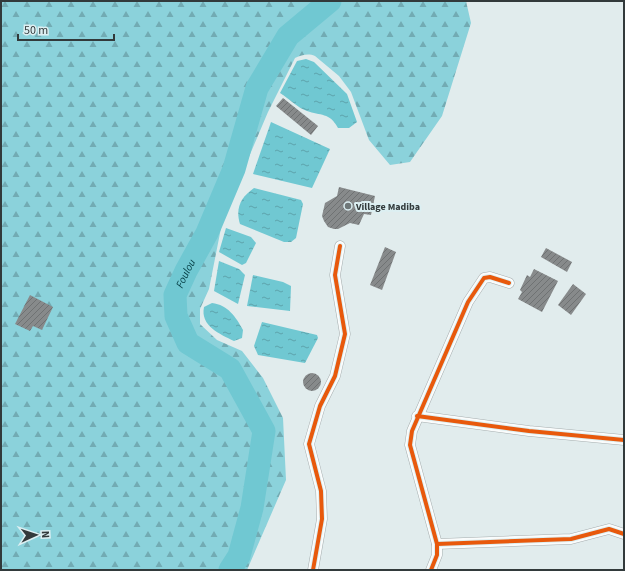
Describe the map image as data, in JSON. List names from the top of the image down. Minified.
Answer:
{"water":["Foulou"],"places":["Village Madiba"],"scale_bar":"50 m","north":"right"}
